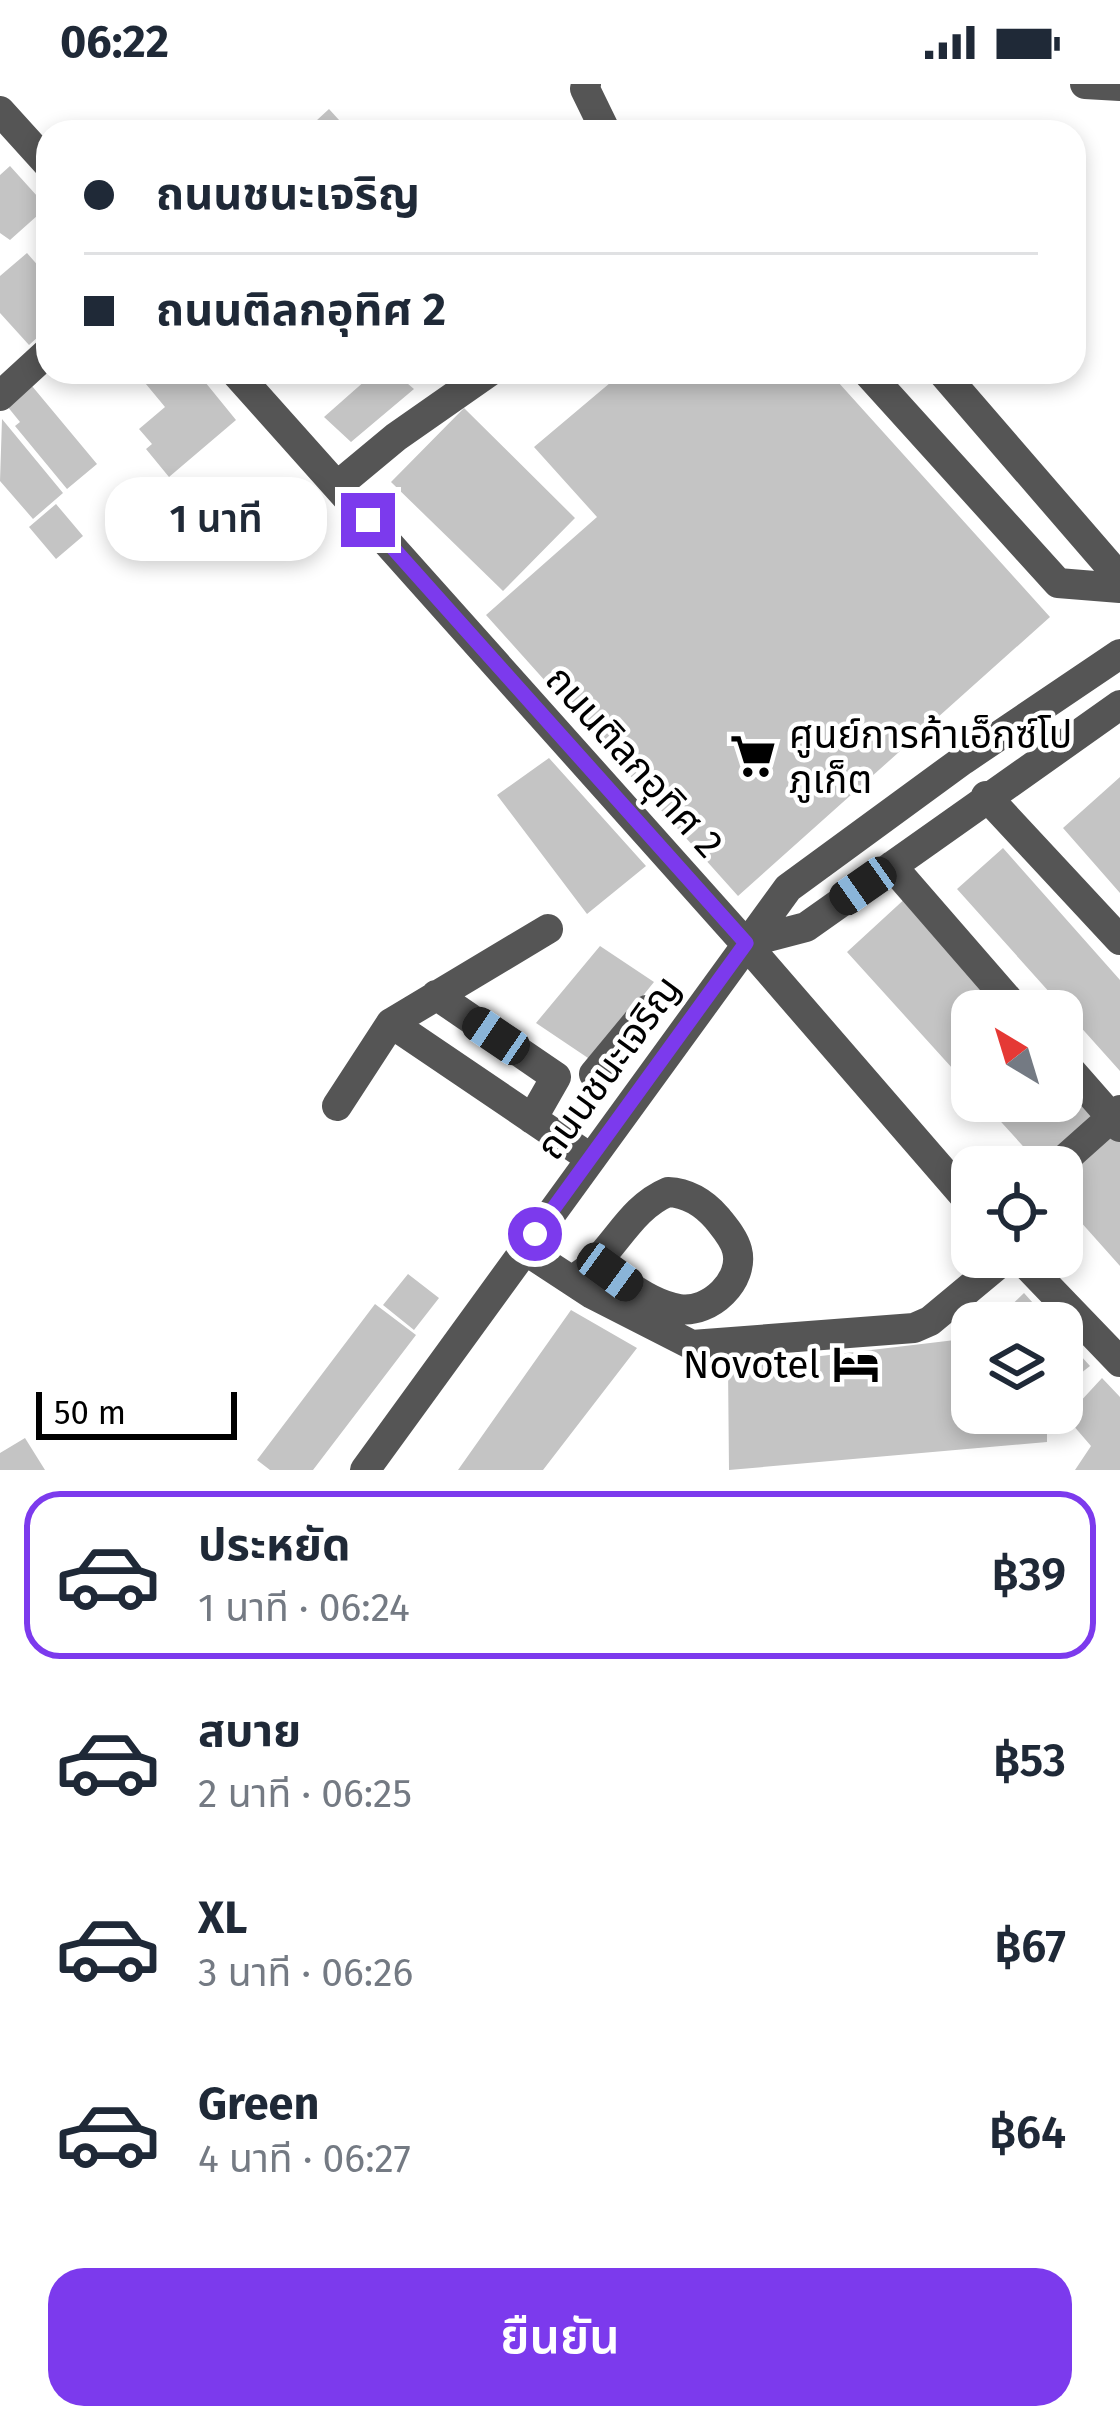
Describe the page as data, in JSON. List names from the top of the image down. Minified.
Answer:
{"streets":{"street":["ถนนติลกอุทิศ 2","ถนนชนะเจริญ"]},"crossings":[["ถนนติลกอุทิศ 2","ถนนชนะเจริญ"]],"places":{"supermarket":["ศูนย์การค้าเอ็กซ์โป ภูเก็ต"],"hotel":["Novotel"]},"scale_bar":"50 m","north":"top left","page":{"status":"06:22","banner":["ถนนชนะเจริญ","ถนนติลกอุทิศ 2"],"bubble":"1 นาที","scale":"50 m","list":[{"name":"ประหยัด","note":"1 นาที · 06:24","value":"฿39"},{"name":"สบาย","note":"2 นาที · 06:25","value":"฿53"},{"name":"XL","note":"3 นาที · 06:26","value":"฿67"},{"name":"Green","note":"4 นาที · 06:27","value":"฿64"}],"buttons":"ยืนยัน"}}
